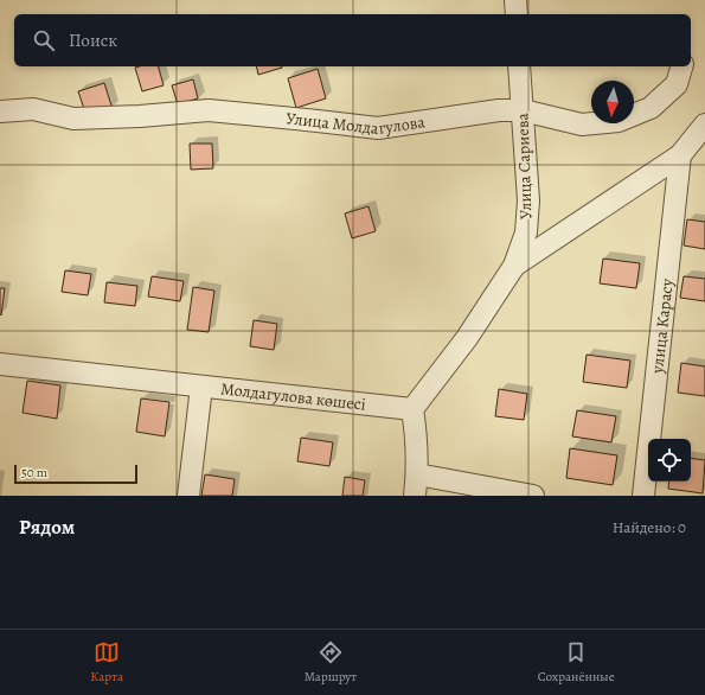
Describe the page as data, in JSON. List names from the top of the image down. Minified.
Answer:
{"streets":{"street":["Улица Молдагулова","Улица Сариева","улица Карасу","Молдагулова көшесі"]},"crossings":[["Улица Молдагулова","Улица Сариева"]],"scale_bar":"50 m","north":"bottom","page":{"search":"Поиск","scale":"50 m","heading":["Рядом","Найдено: 0"],"nav":["Карта","Маршрут","Сохранённые"]}}
